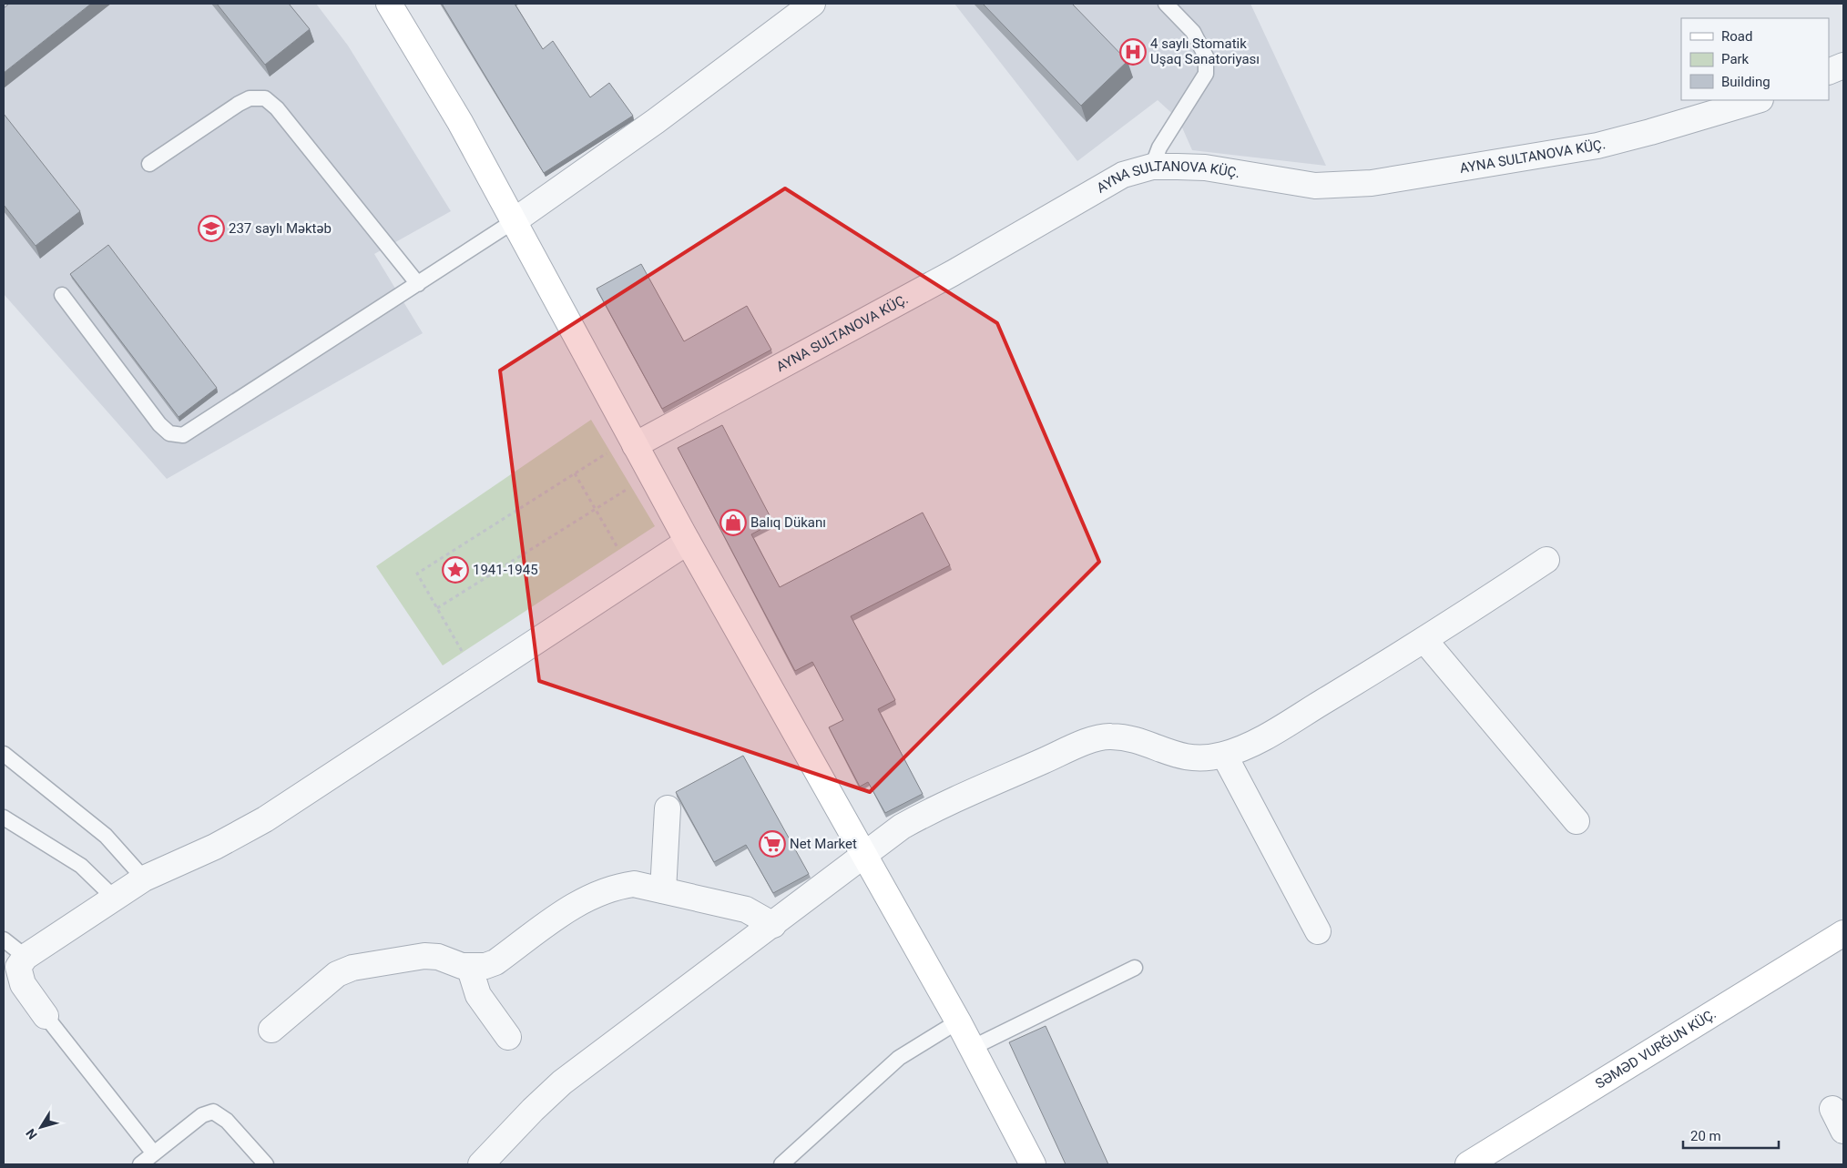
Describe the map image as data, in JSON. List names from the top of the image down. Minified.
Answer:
{"streets":{"main road":["SƏMƏD VURĞUN KÜÇ."],"street":["AYNA SULTANOVA KÜÇ."]},"places":{"hospital":["4 saylı Stomatik Uşaq Sanatoriyası"],"school or university":["237 saylı Məktəb"],"shop":["Balıq Dükanı"],"place":["1941-1945"],"supermarket":["Net Market"]},"legend":["Road","Park","Building"],"scale_bar":"20 m","north":"bottom left"}
